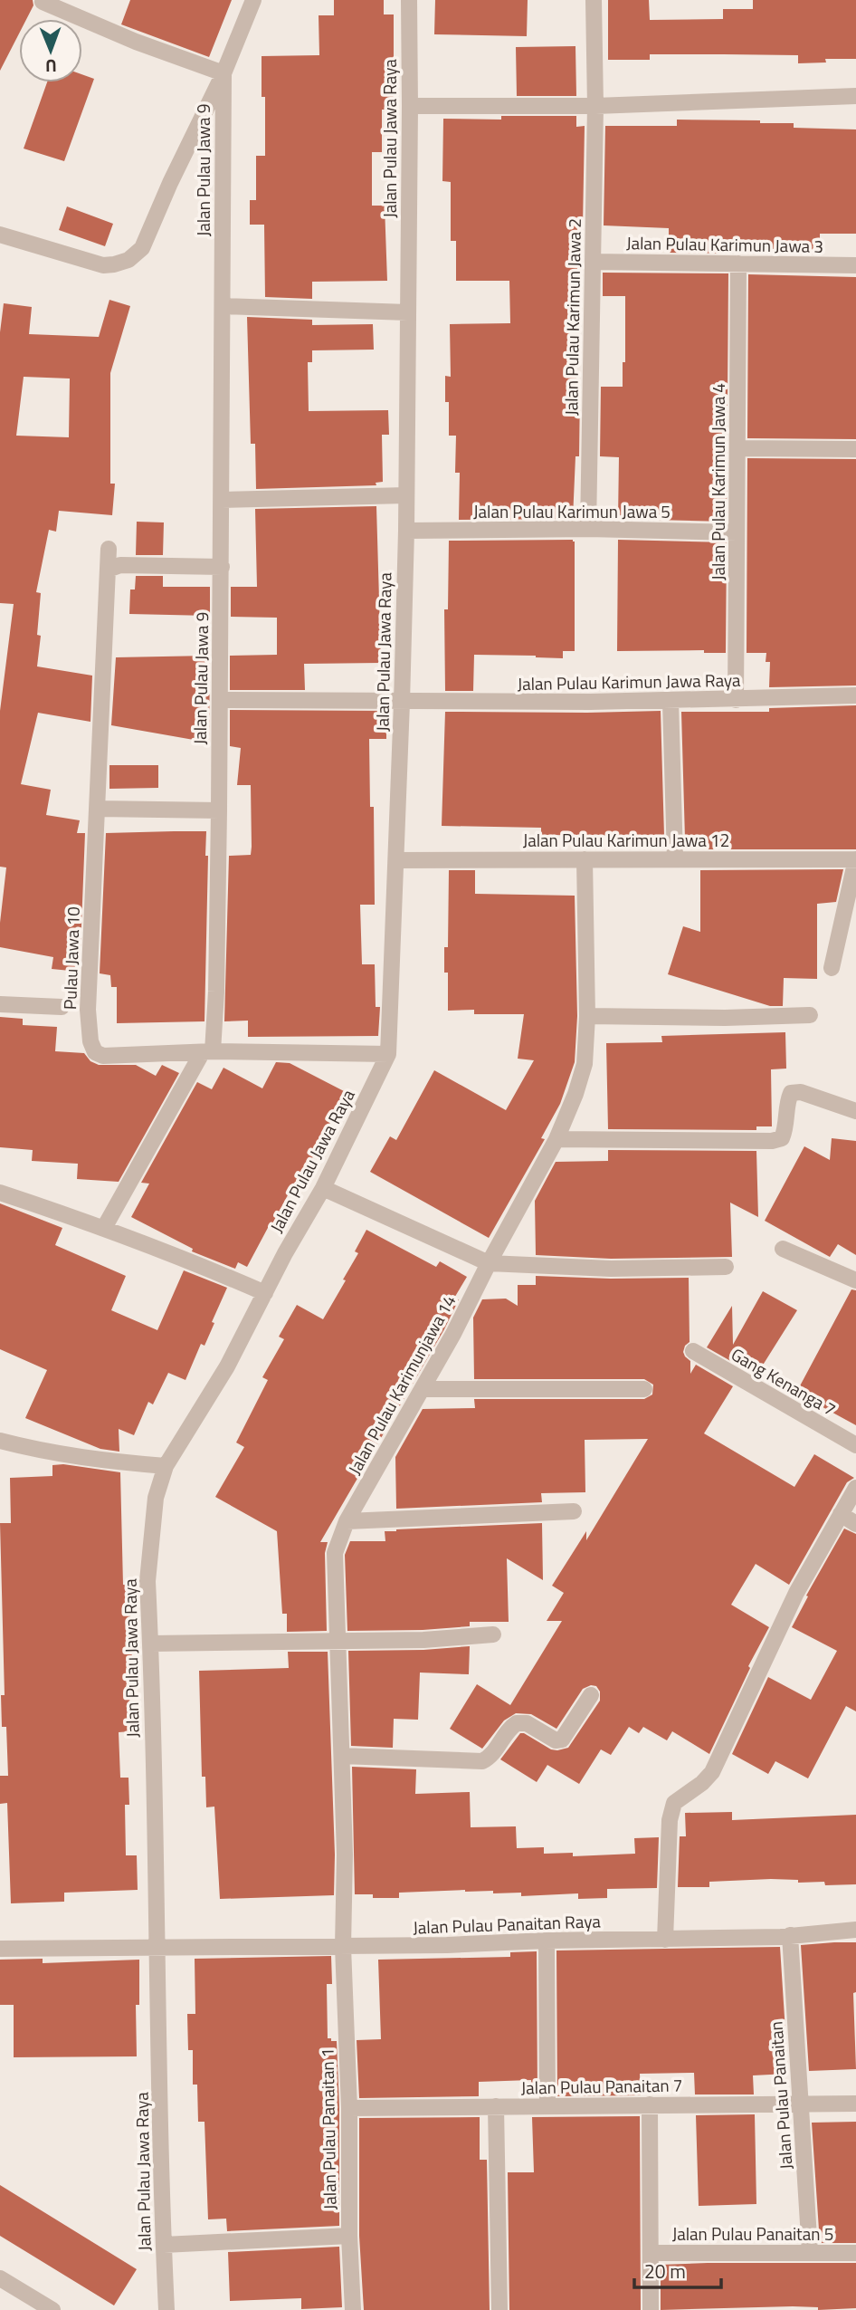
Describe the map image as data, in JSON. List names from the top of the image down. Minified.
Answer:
{"streets":{"street":["Jalan Pulau Jawa Raya","Jalan Pulau Jawa 9","Jalan Pulau Karimun Jawa 3","Jalan Pulau Karimun Jawa 2","Jalan Pulau Karimun Jawa 4","Jalan Pulau Karimun Jawa 5","Jalan Pulau Karimun Jawa Raya","Jalan Pulau Karimun Jawa 12","Pulau Jawa 10","Gang Kenanga 7","Jalan Pulau Karimunjawa 14","Jalan Pulau Panaitan Raya","Jalan Pulau Panaitan 7","Jalan Pulau Panaitan","Jalan Pulau Panaitan 1","Jalan Pulau Panaitan 5"]},"crossings":[["Jalan Pulau Jawa Raya","Jalan Pulau Karimun Jawa 5"],["Jalan Pulau Jawa Raya","Jalan Pulau Karimun Jawa Raya"],["Jalan Pulau Jawa Raya","Jalan Pulau Karimun Jawa 12"],["Jalan Pulau Jawa Raya","Pulau Jawa 10"],["Jalan Pulau Jawa Raya","Jalan Pulau Panaitan Raya"],["Jalan Pulau Jawa 9","Jalan Pulau Karimun Jawa Raya"],["Jalan Pulau Jawa 9","Pulau Jawa 10"],["Jalan Pulau Karimun Jawa 3","Jalan Pulau Karimun Jawa 2"],["Jalan Pulau Karimun Jawa 3","Jalan Pulau Karimun Jawa 4"],["Jalan Pulau Karimun Jawa 2","Jalan Pulau Karimun Jawa 5"],["Jalan Pulau Karimun Jawa 4","Jalan Pulau Karimun Jawa 5"],["Jalan Pulau Karimun Jawa 4","Jalan Pulau Karimun Jawa Raya"],["Jalan Pulau Karimun Jawa 12","Jalan Pulau Karimunjawa 14"],["Jalan Pulau Karimunjawa 14","Jalan Pulau Panaitan Raya"],["Jalan Pulau Karimunjawa 14","Jalan Pulau Panaitan 1"],["Jalan Pulau Panaitan Raya","Jalan Pulau Panaitan"],["Jalan Pulau Panaitan Raya","Jalan Pulau Panaitan 1"],["Jalan Pulau Panaitan 7","Jalan Pulau Panaitan"],["Jalan Pulau Panaitan 7","Jalan Pulau Panaitan 1"],["Jalan Pulau Panaitan","Jalan Pulau Panaitan 5"]],"scale_bar":"20 m","north":"bottom"}
